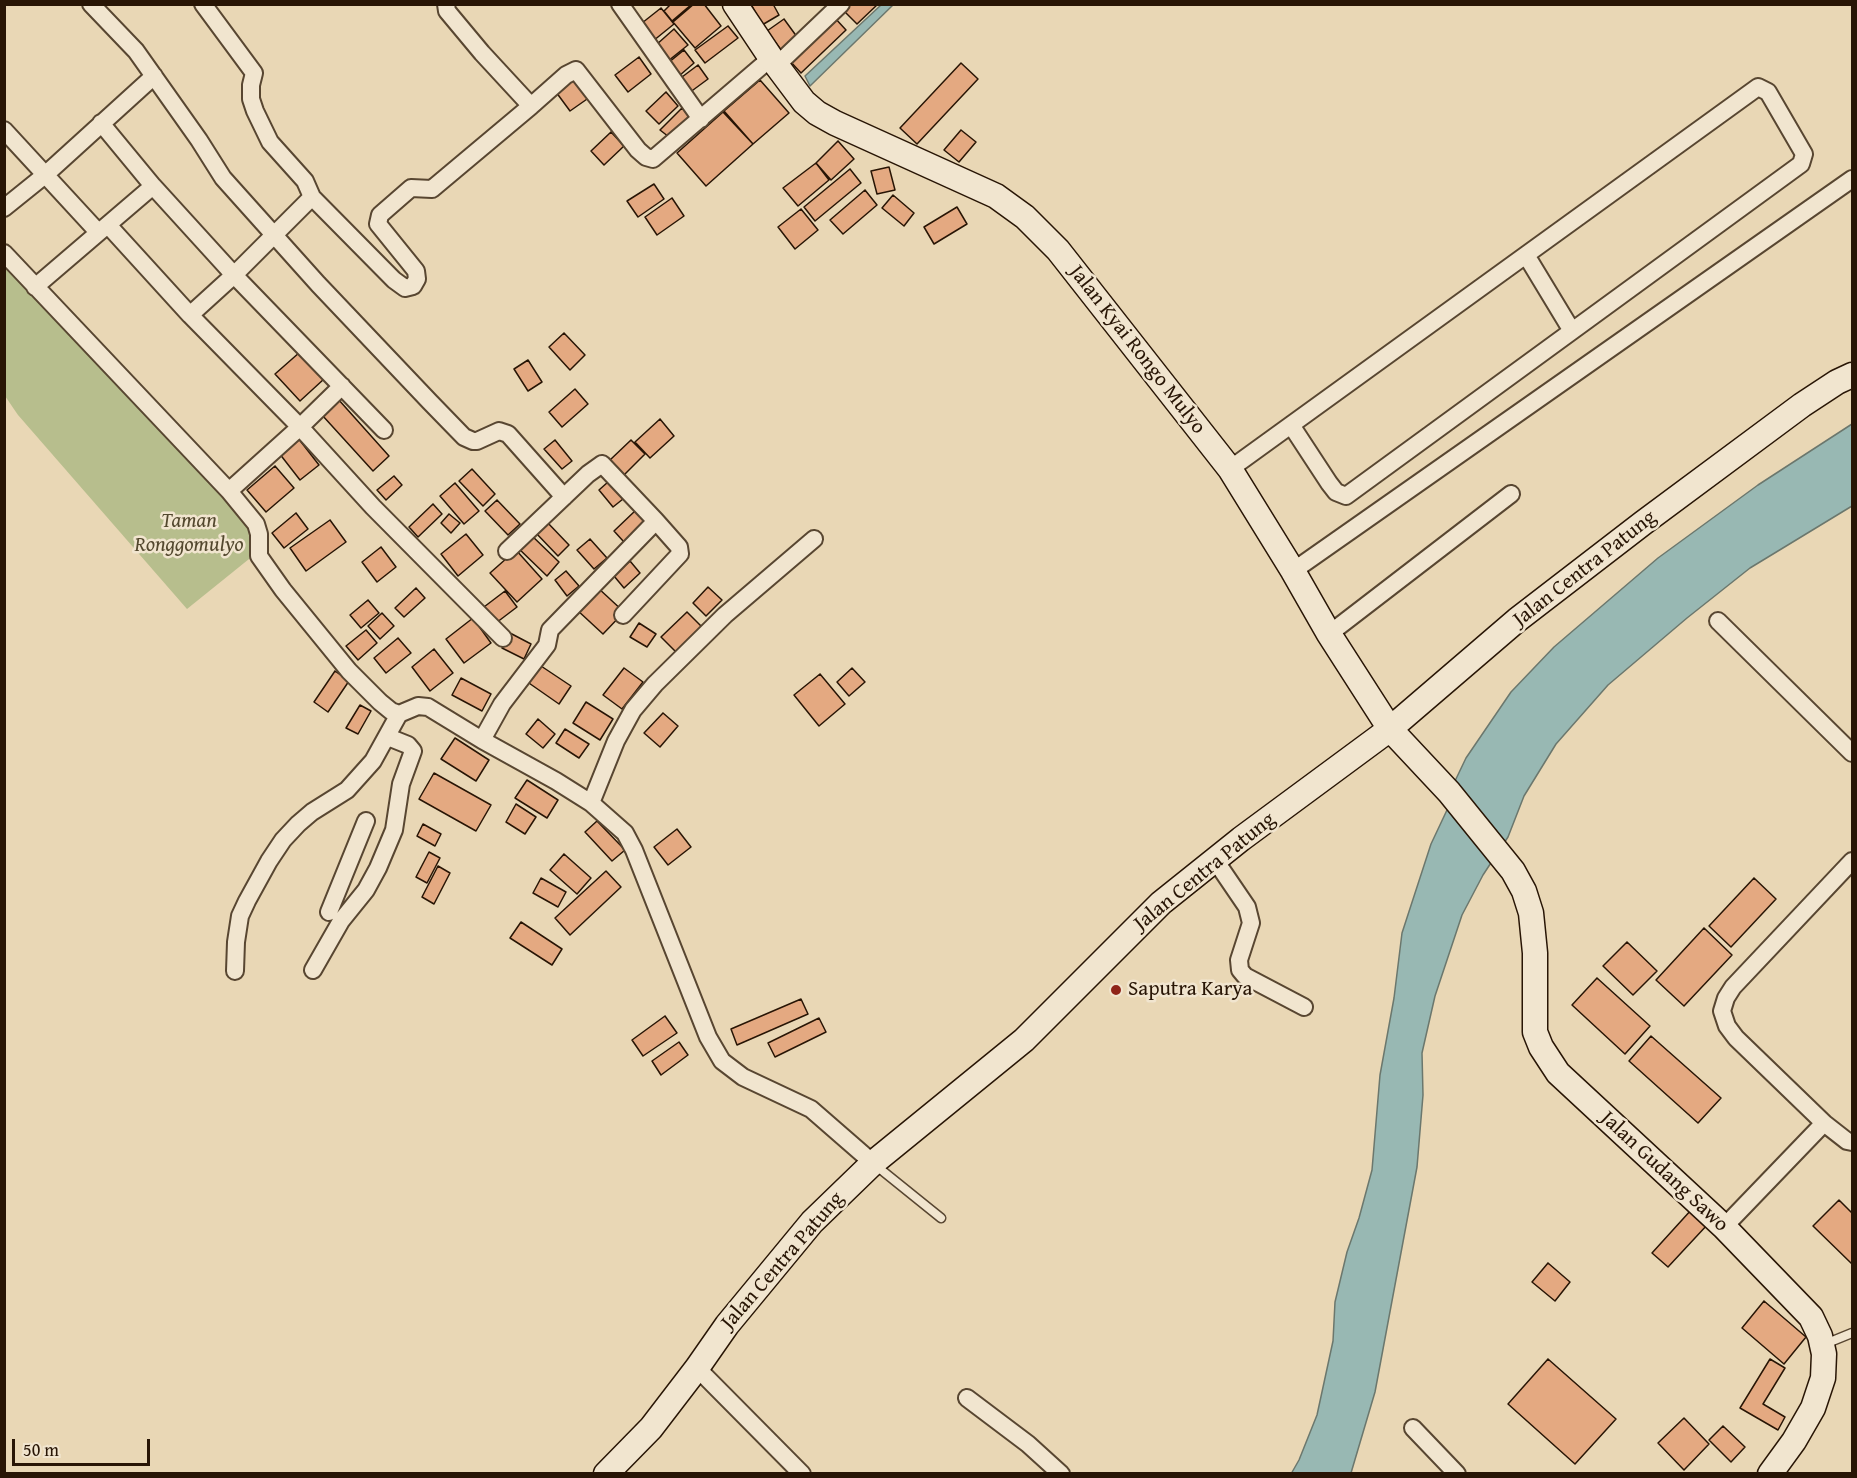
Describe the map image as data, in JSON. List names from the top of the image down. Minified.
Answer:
{"streets":{"street":["Jalan Kyai Rongo Mulyo","Jalan Centra Patung","Jalan Gudang Sawo"]},"crossings":[["Jalan Kyai Rongo Mulyo","Jalan Centra Patung"],["Jalan Kyai Rongo Mulyo","Jalan Gudang Sawo"]],"parks":["Taman Ronggomulyo"],"places":["Saputra Karya"],"scale_bar":"50 m"}
